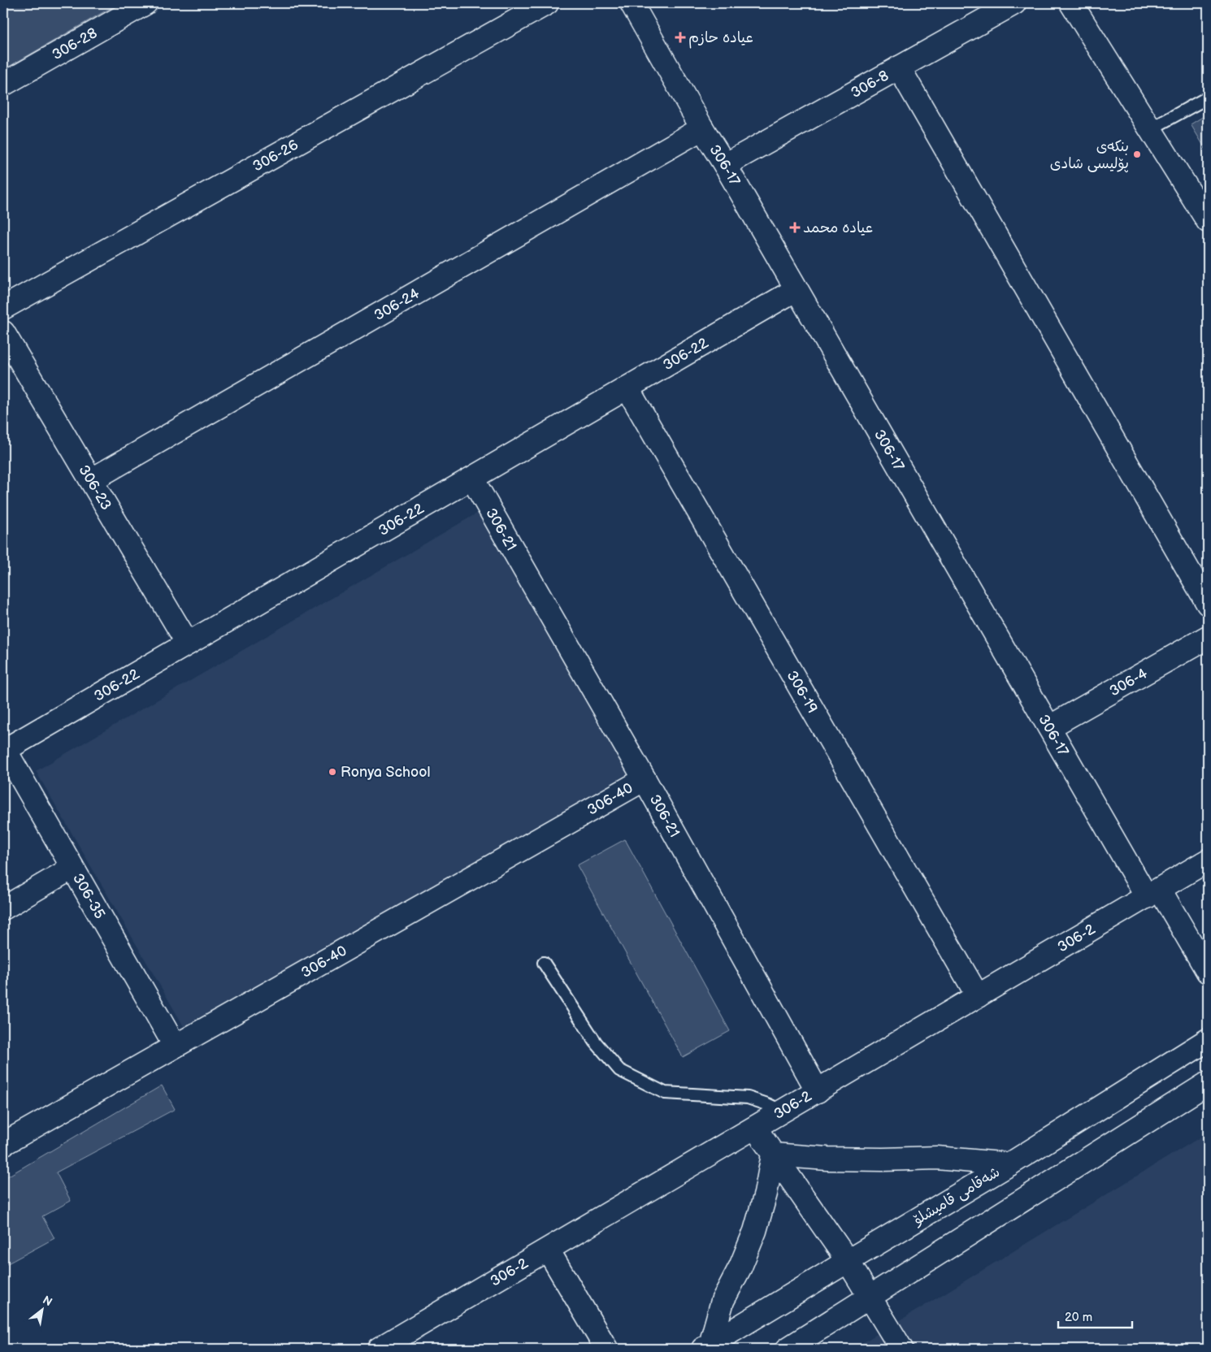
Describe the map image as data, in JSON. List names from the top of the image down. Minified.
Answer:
{"streets":{"street":["306-28","306-8","306-26","306-17","306-24","306-22","306-23","306-21","306-4","306-19","306-40","306-35","306-2","شەقامی قامیشلۆ"]},"crossings":[["306-8","306-17"],["306-17","306-24"],["306-17","306-22"],["306-17","306-4"],["306-17","306-2"],["306-24","306-23"],["306-22","306-23"],["306-22","306-21"],["306-22","306-19"],["306-22","306-35"],["306-21","306-40"],["306-21","306-2"],["306-19","306-2"],["306-40","306-35"]],"places":{"health":["عياده حازم","عياده محمد"],"other":["بنکەی پۆلیسی شادی","Ronya School"]},"scale_bar":"20 m","north":"top right"}
